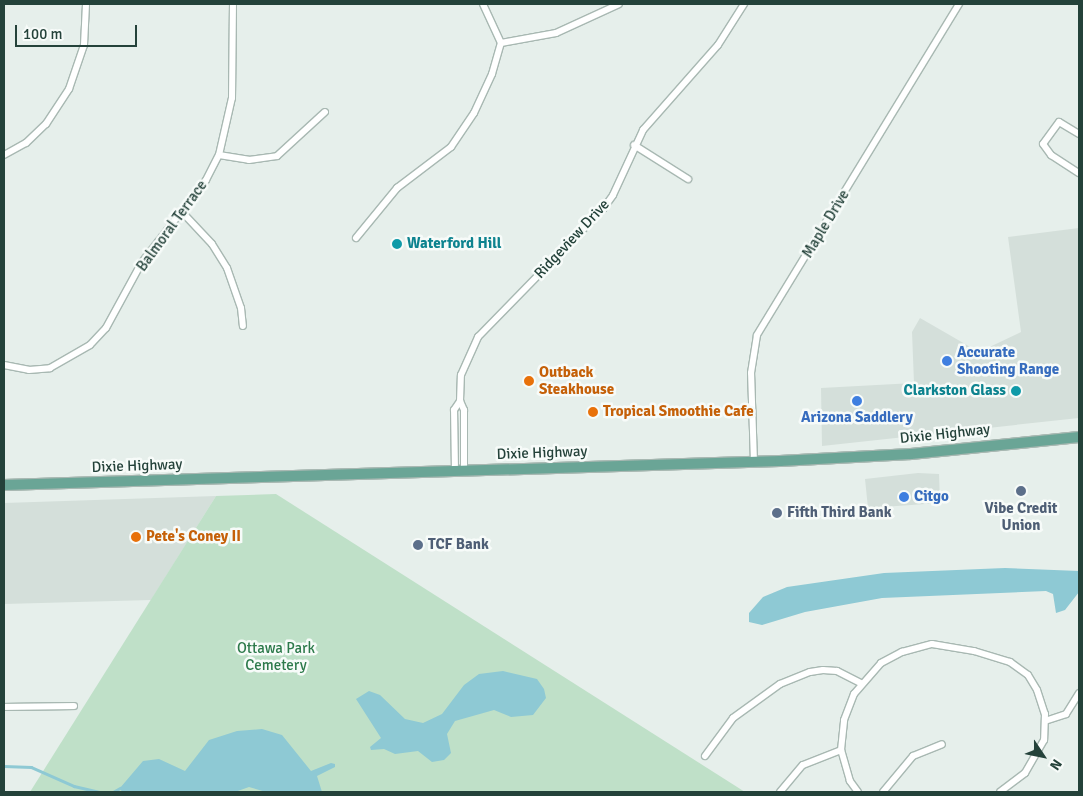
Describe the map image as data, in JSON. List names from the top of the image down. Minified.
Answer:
{"streets":{"main road":["Dixie Highway"],"street":["Maple Drive","Balmoral Terrace","Ridgeview Drive"]},"crossings":[["Maple Drive","Dixie Highway"],["Ridgeview Drive","Dixie Highway"]],"parks":["Ottawa Park Cemetery"],"places":["Waterford Hill","Accurate Shooting Range","Outback Steakhouse","Clarkston Glass","Arizona Saddlery","Tropical Smoothie Cafe","Vibe Credit Union","Citgo","Fifth Third Bank","Pete's Coney II","TCF Bank"],"scale_bar":"100 m","north":"bottom right"}
